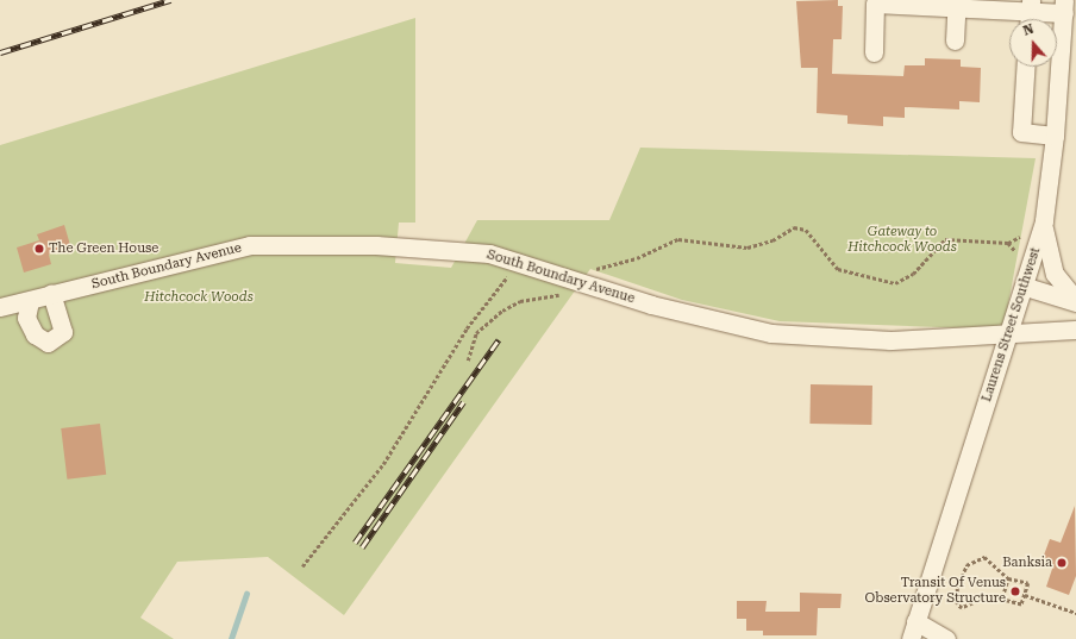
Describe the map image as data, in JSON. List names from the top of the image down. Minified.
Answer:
{"streets":{"street":["South Boundary Avenue","Laurens Street Southwest"]},"crossings":[["South Boundary Avenue","Laurens Street Southwest"]],"parks":["Gateway to Hitchcock Woods","Hitchcock Woods"],"places":["The Green House","Banksia","Transit Of Venus Observatory Structure"],"north":"top"}
